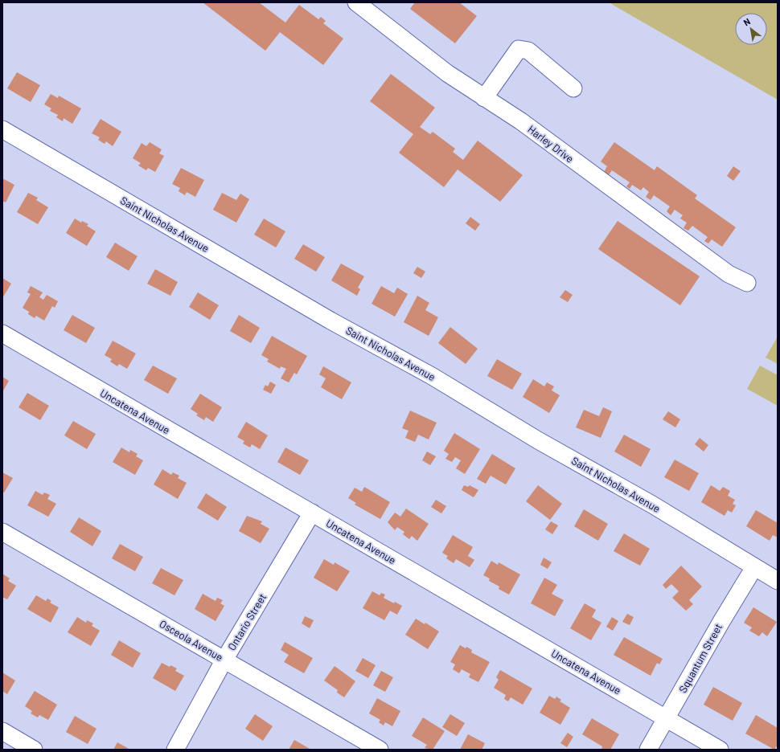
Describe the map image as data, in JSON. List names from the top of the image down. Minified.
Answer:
{"streets":{"street":["Harley Drive","Saint Nicholas Avenue","Uncatena Avenue","Ontario Street","Osceola Avenue","Squantum Street"]},"crossings":[["Saint Nicholas Avenue","Squantum Street"],["Uncatena Avenue","Ontario Street"],["Uncatena Avenue","Squantum Street"],["Ontario Street","Osceola Avenue"]],"north":"top left"}
